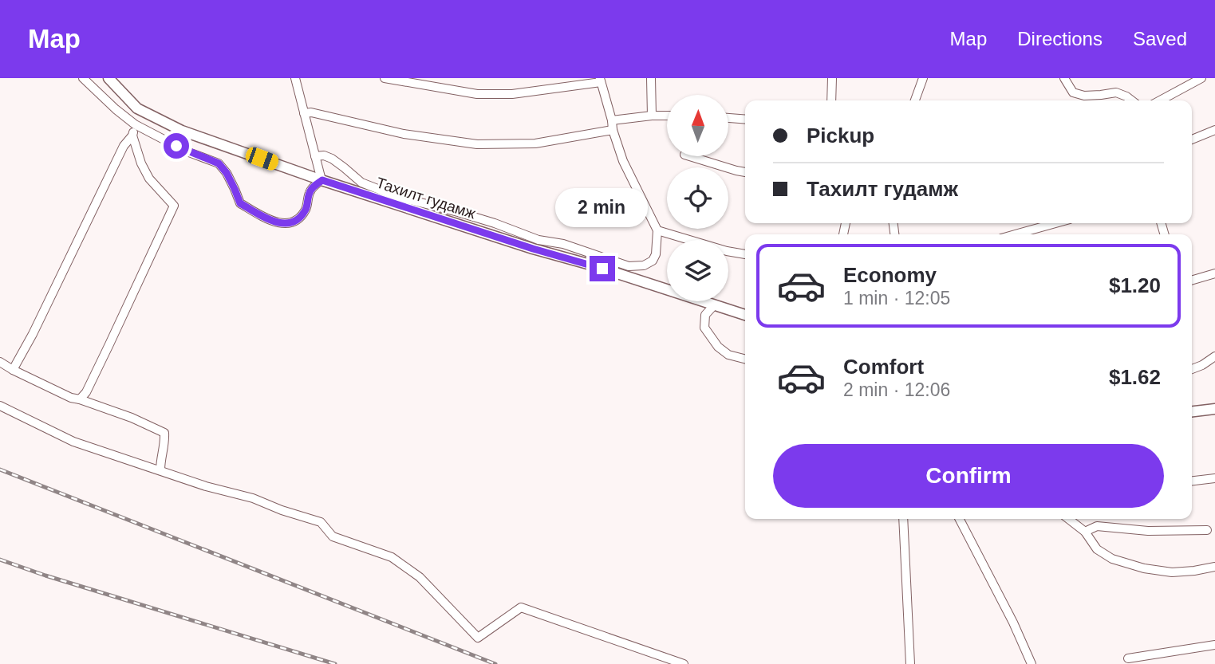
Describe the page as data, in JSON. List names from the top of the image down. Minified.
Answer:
{"streets":{"main road":["Тахилт гудамж"]},"north":"top","page":{"header":"Map","nav":["Map","Directions","Saved"],"banner":["Pickup","Тахилт гудамж"],"bubble":"2 min","list":[{"name":"Economy","note":"1 min · 12:05","value":"$1.20"},{"name":"Comfort","note":"2 min · 12:06","value":"$1.62"}],"buttons":"Confirm"}}
